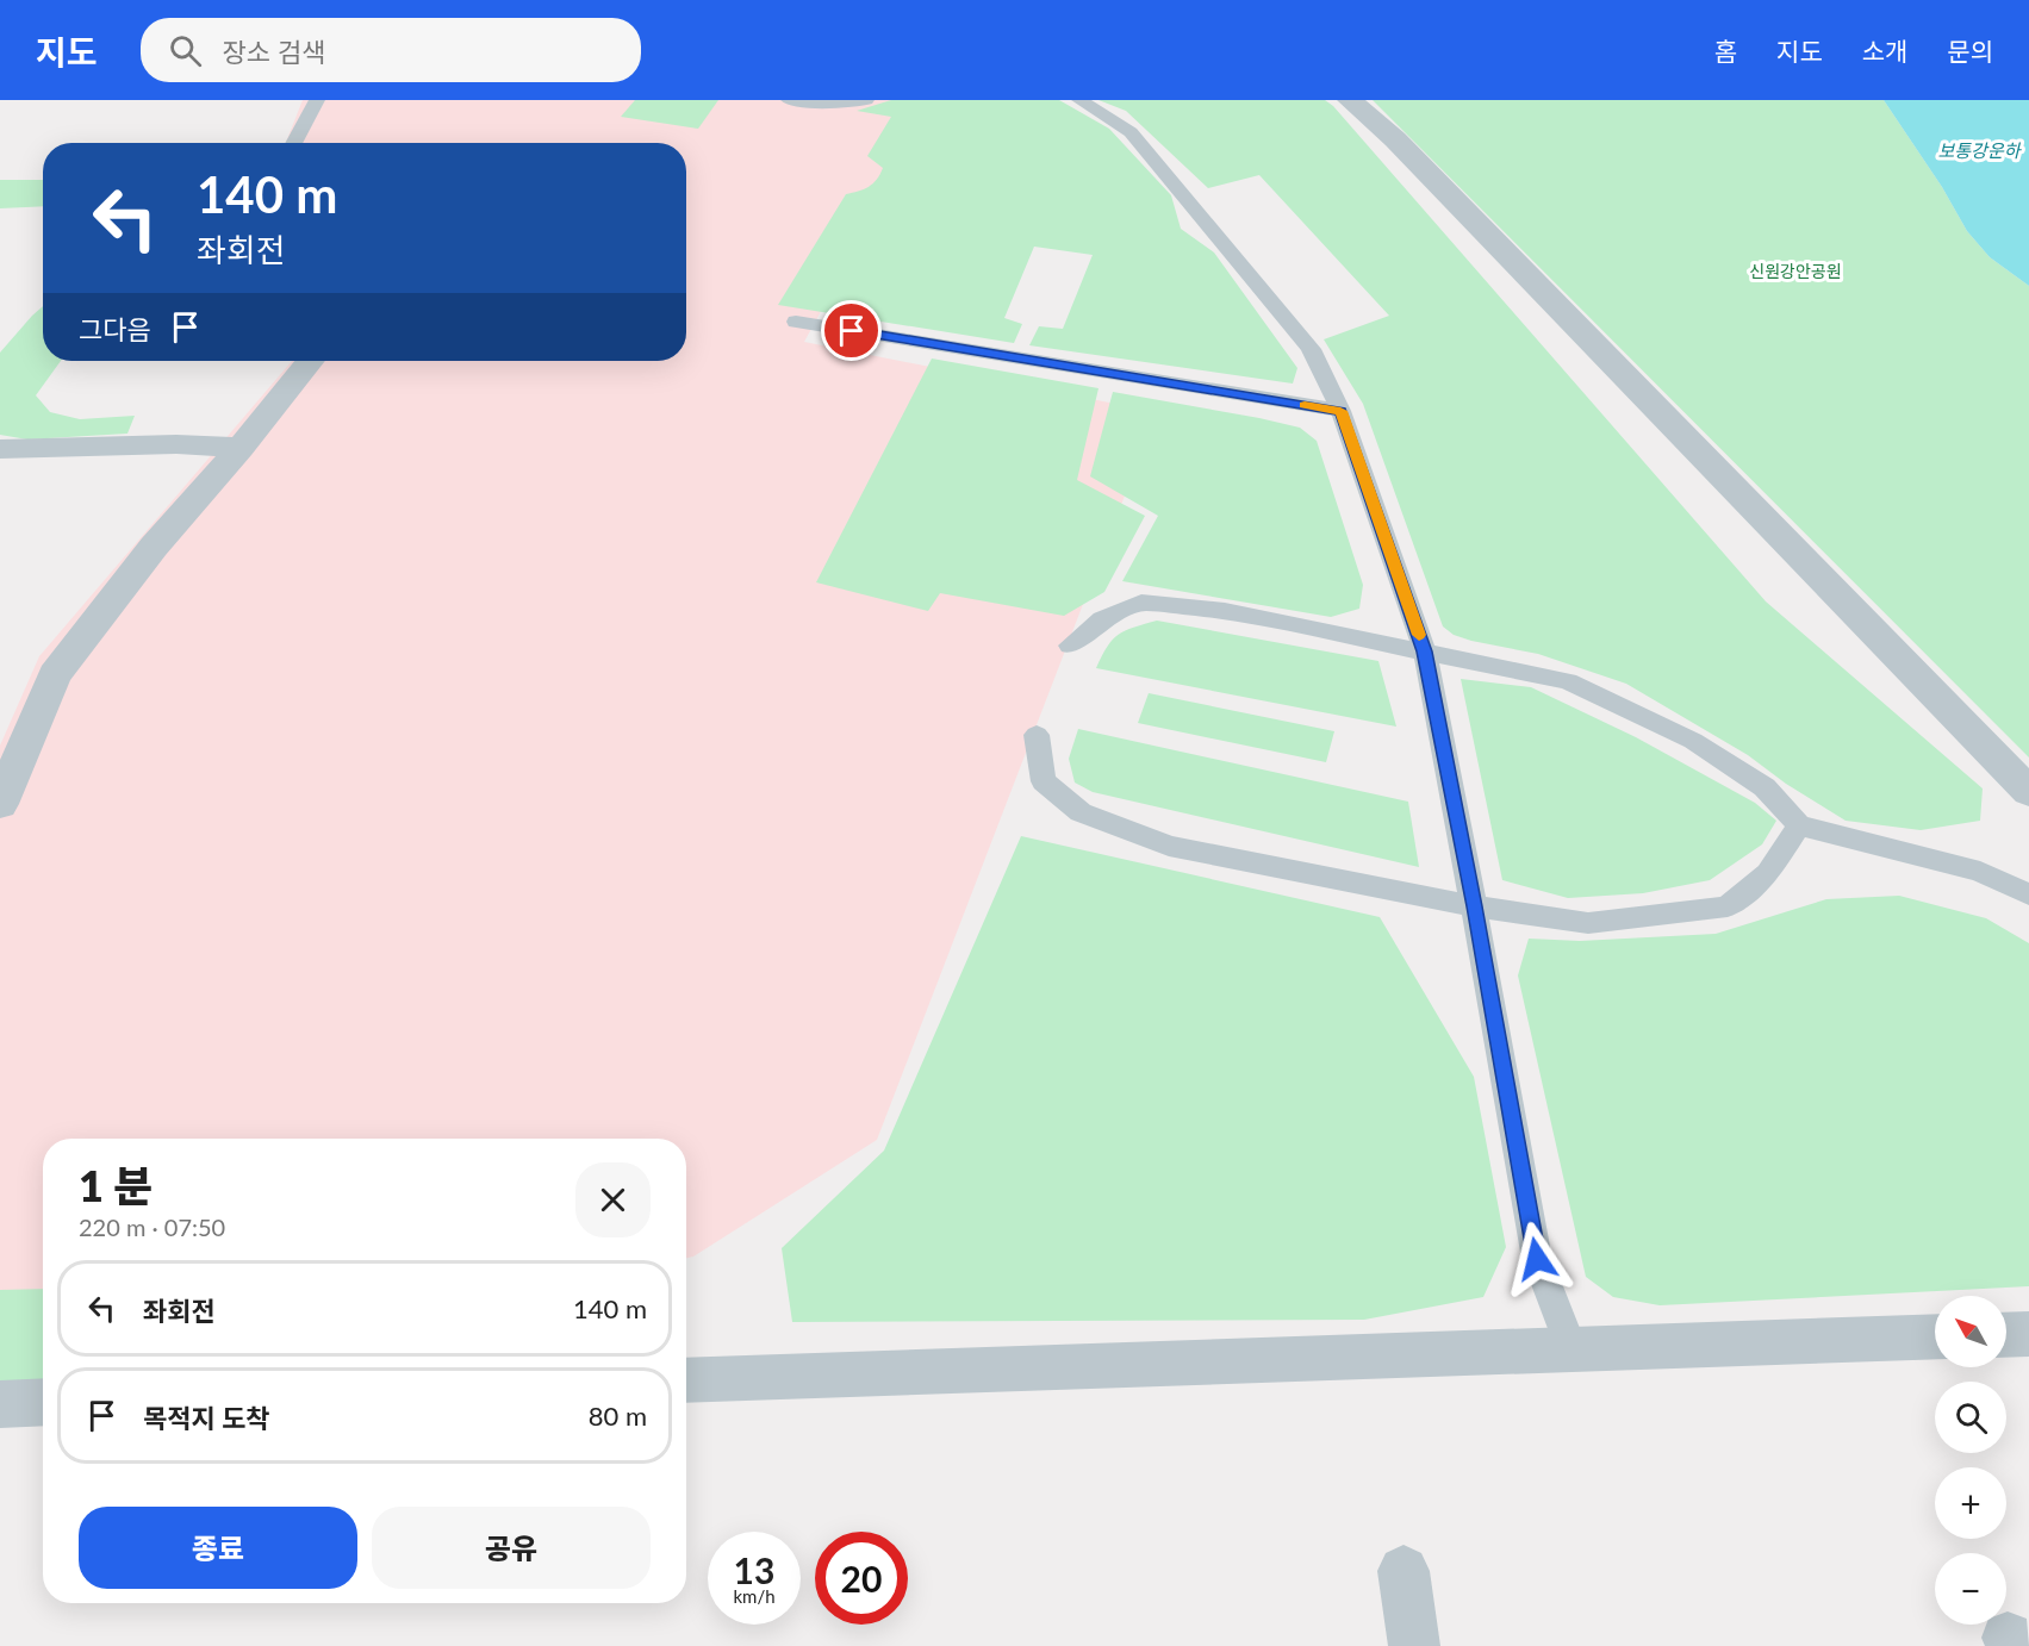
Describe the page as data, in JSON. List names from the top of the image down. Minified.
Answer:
{"water":["보통강운하"],"parks":["신원강안공원"],"north":"top left","page":{"header":"지도","search":"장소 검색","nav":["홈","지도","소개","문의"],"turn":["140 m","좌회전"],"then":"그다음","heading":["1 분","220 m · 07:50"],"list":[{"name":"좌회전","value":"140 m"},{"name":"목적지 도착","value":"80 m"}],"map_buttons":["+","−"],"buttons":["종료","공유"],"speed":"13 km/h","limit":"20"}}
